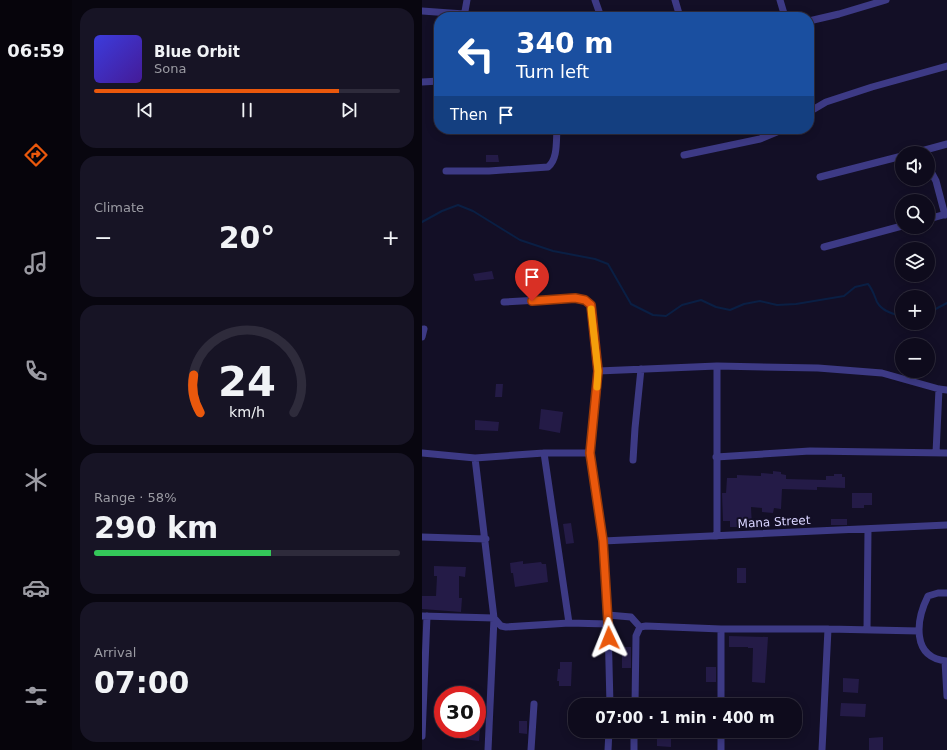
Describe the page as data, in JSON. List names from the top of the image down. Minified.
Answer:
{"streets":{"street":["Mana Street"]},"page":{"tabs":"06:59","turn":["340 m","Turn left"],"song":["Blue Orbit","Sona"],"then":"Then","map_buttons":["+","−"],"tile":["Climate",["Range · 58%","290 km"],["Arrival","07:00"]],"heat":["−","20°","+"],"limit":"30","trip":"07:00 · 1 min · 400 m","gauge":["24","km/h"]}}
